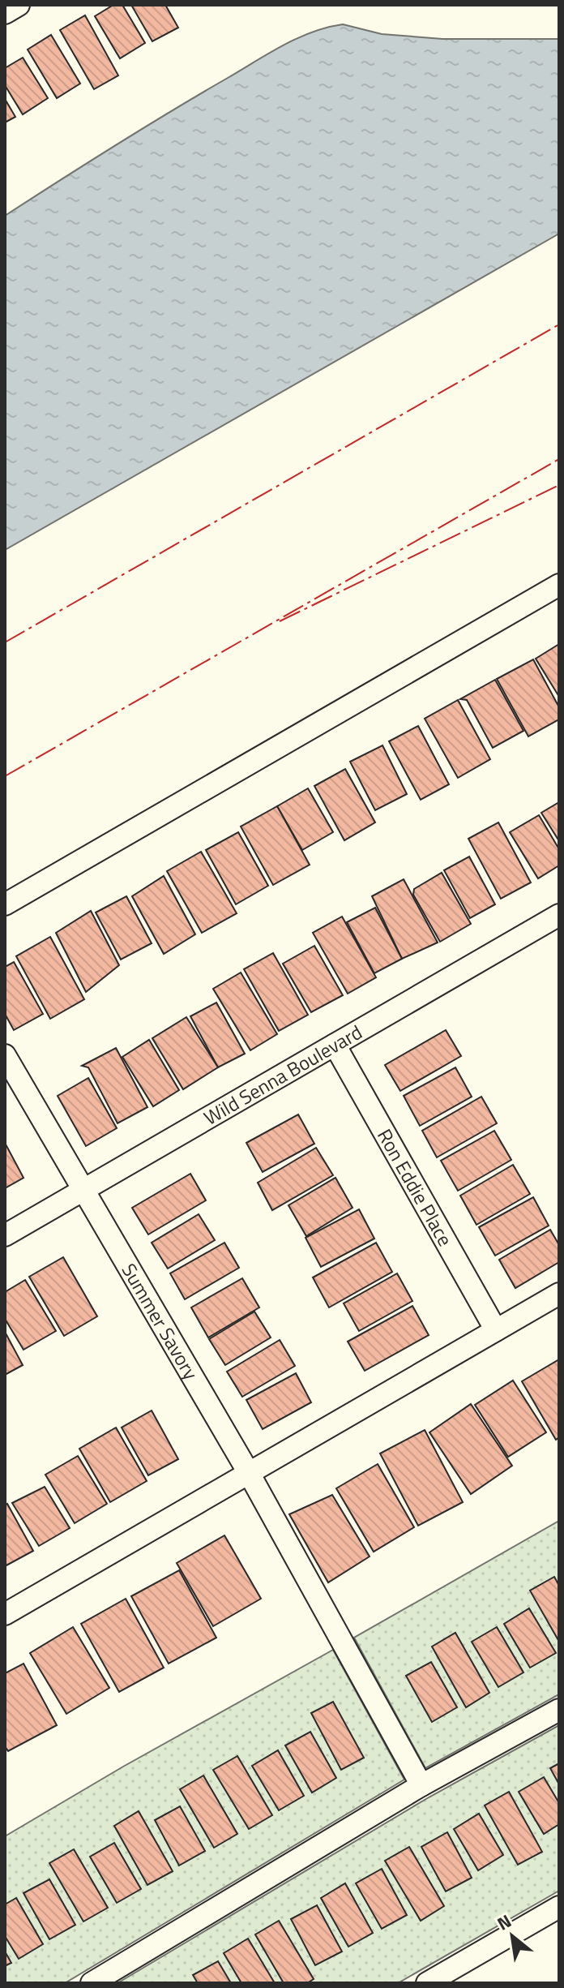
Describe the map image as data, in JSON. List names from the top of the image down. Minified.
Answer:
{"streets":{"street":["Wild Senna Boulevard","Ron Eddie Place","Summer Savory"]},"crossings":[["Wild Senna Boulevard","Ron Eddie Place"],["Wild Senna Boulevard","Summer Savory"]],"north":"top left"}
